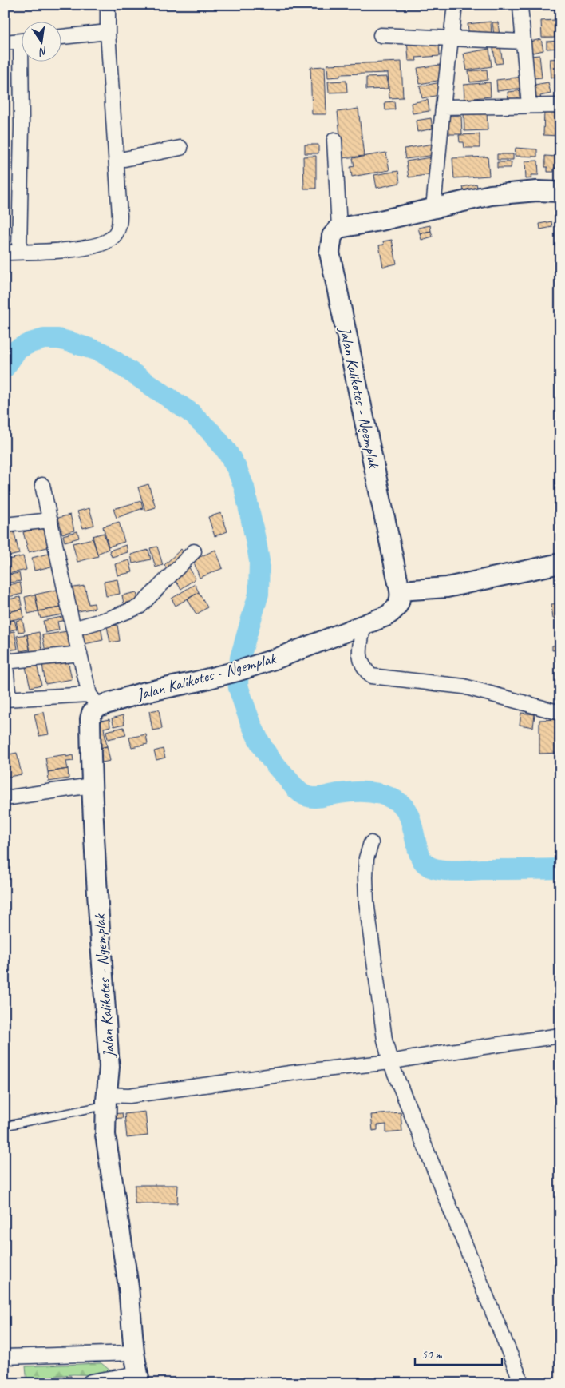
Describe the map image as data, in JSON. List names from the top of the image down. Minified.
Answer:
{"streets":{"street":["Jalan Kalikotes - Ngemplak"]},"scale_bar":"50 m","north":"bottom"}
